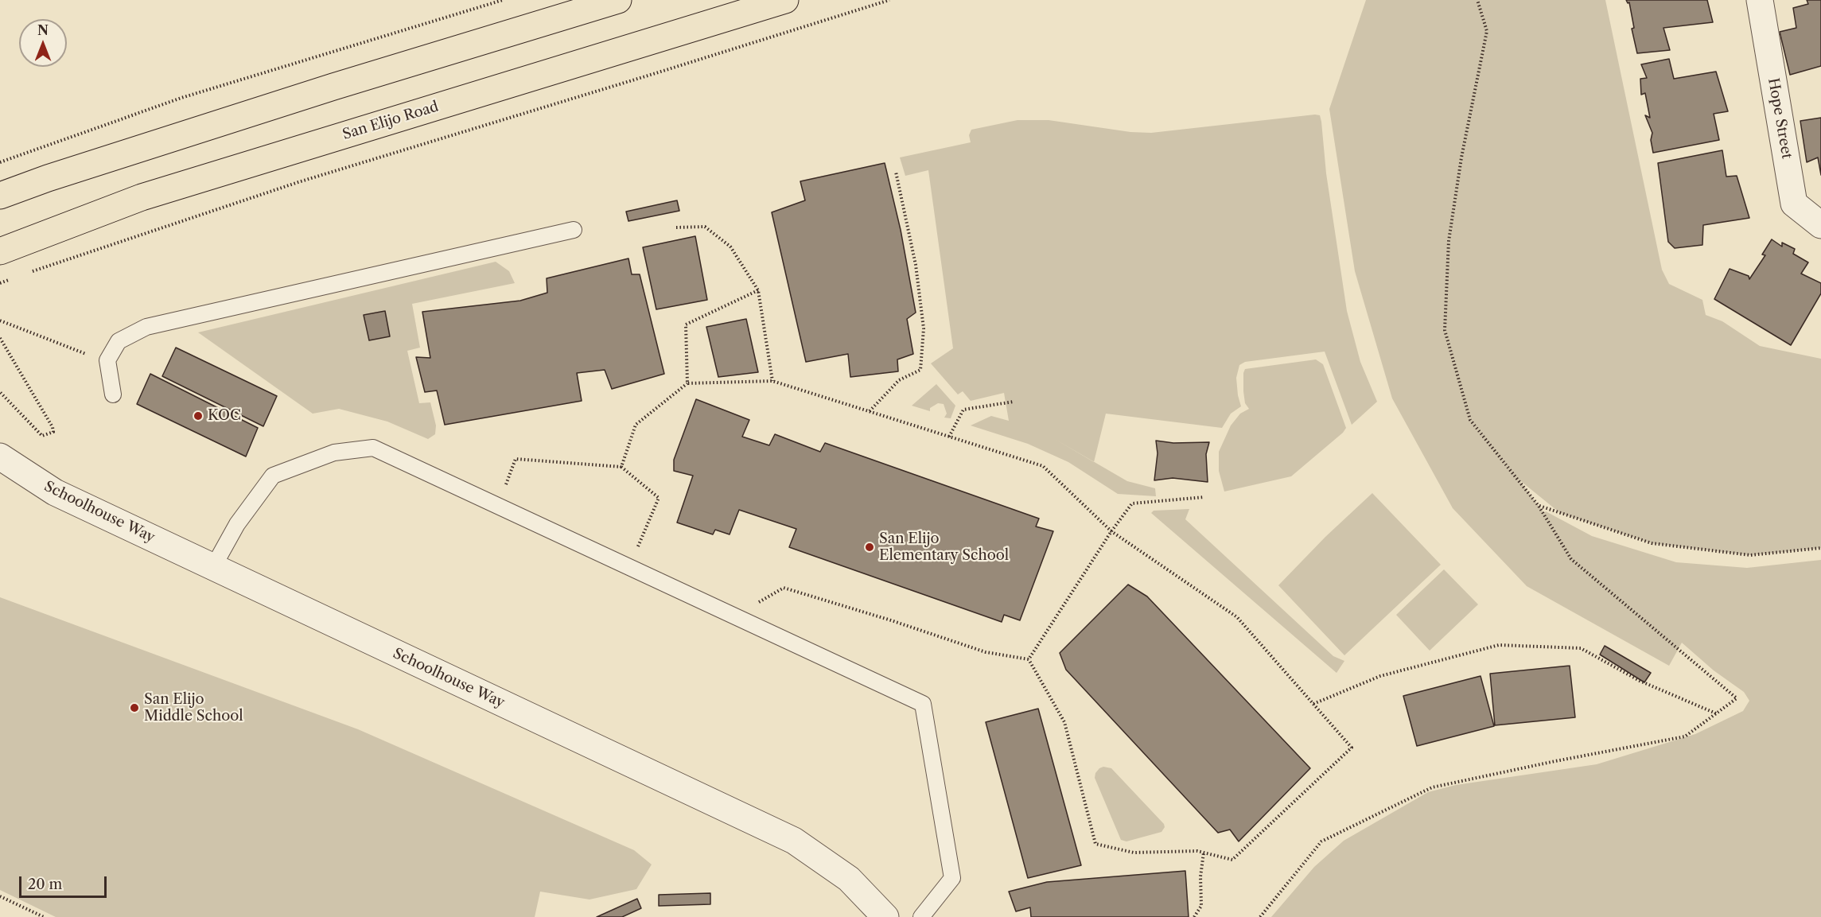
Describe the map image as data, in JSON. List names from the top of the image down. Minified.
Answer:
{"streets":{"main road":["San Elijo Road"],"street":["Hope Street","Schoolhouse Way"]},"places":["KOC","San Elijo Elementary School","San Elijo Middle School"],"scale_bar":"20 m","north":"top"}
